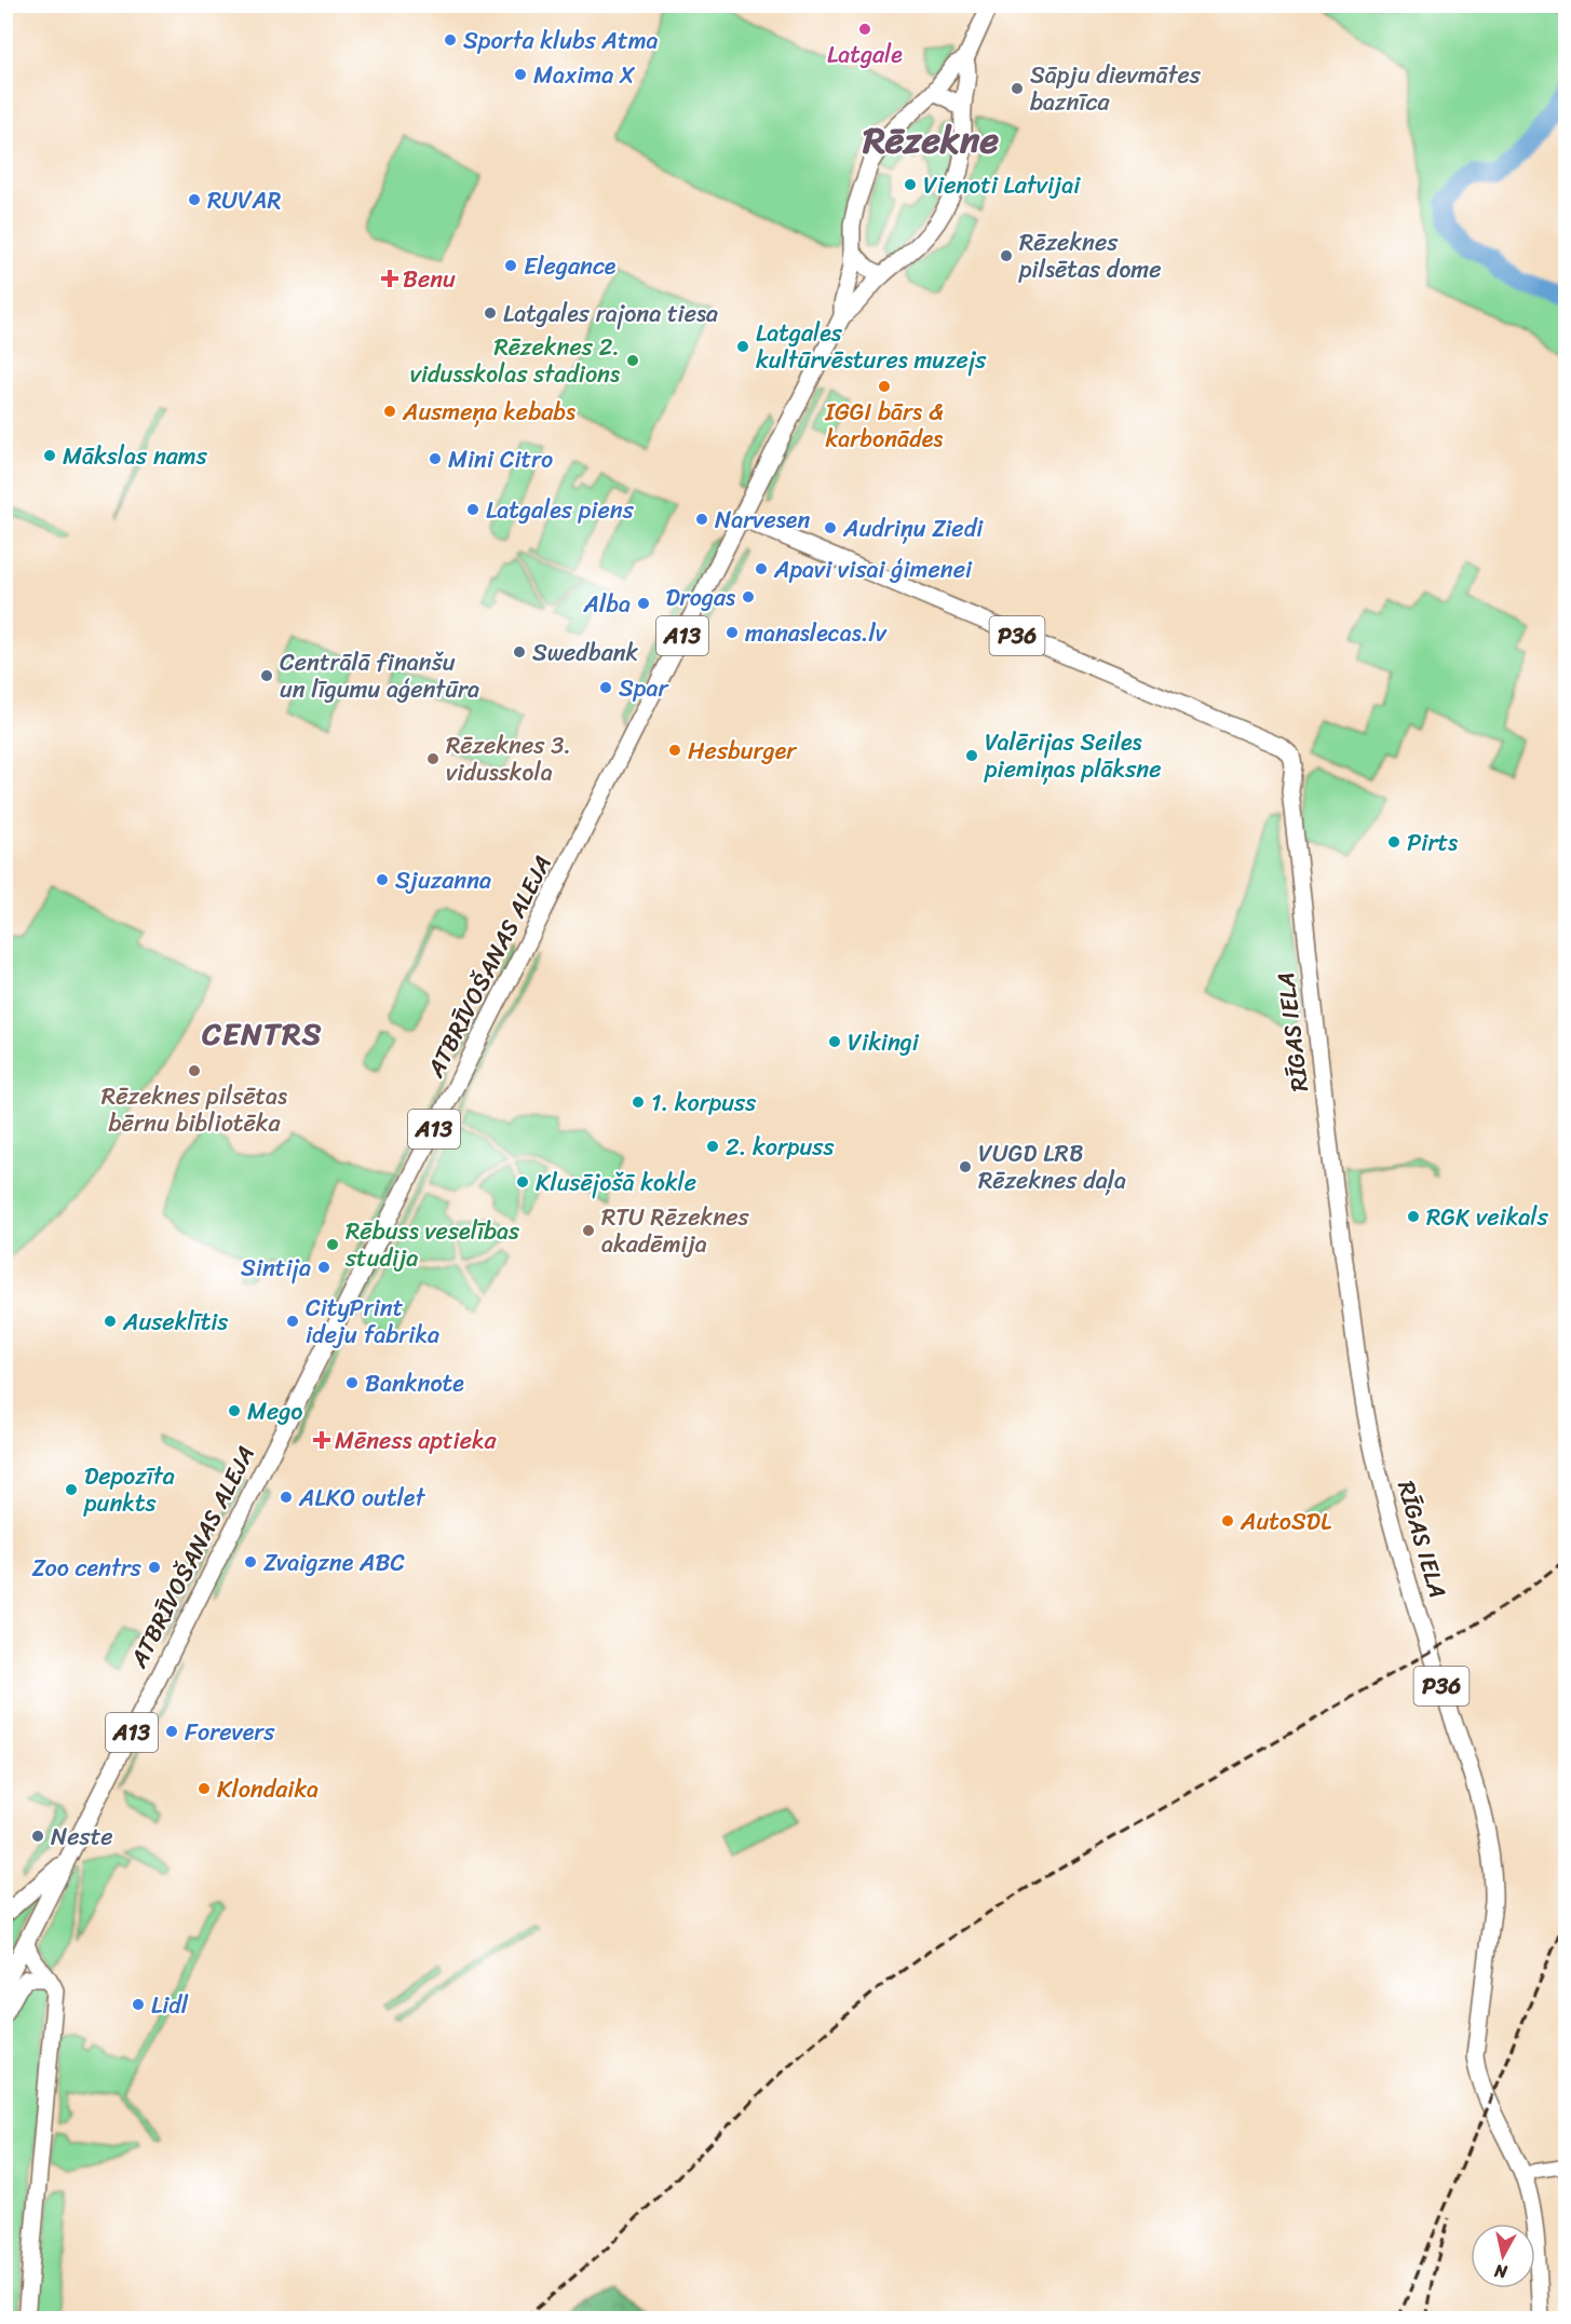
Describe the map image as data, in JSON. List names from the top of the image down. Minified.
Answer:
{"streets":{"main road":["A13","P36","ATBRĪVOŠANAS ALEJA","RĪGAS IELA"]},"crossings":[["ATBRĪVOŠANAS ALEJA","RĪGAS IELA"]],"districts":["Rēzekne","CENTRS"],"places":{"other":["Latgale","Sporta klubs Atma","Maxima X","Sāpju dievmātes baznīca","Vienoti Latvijai","RUVAR","Rēzeknes pilsētas dome","Elegance","Latgales rajona tiesa","Latgales kultūrvēstures muzejs","Rēzeknes 2. vidusskolas stadions","IGGI bārs & karbonādes","Ausmeņa kebabs","Mākslas nams","Mini Citro","Latgales piens","Narvesen","Audriņu Ziedi","Apavi visai ģimenei","Drogas","Alba","manaslecas.lv","Swedbank","Centrālā finanšu un līgumu aģentūra","Spar","Hesburger","Valērijas Seiles piemiņas plāksne","Rēzeknes 3. vidusskola","Pirts","Sjuzanna","Vikingi","Rēzeknes pilsētas bērnu bibliotēka","1. korpuss","2. korpuss","VUGD LRB Rēzeknes daļa","Klusējošā kokle","RGK veikals","RTU Rēzeknes akadēmija","Rēbuss veselības studija","Sintija","Auseklītis","CityPrint ideju fabrika","Banknote","Mego","Depozīta punkts","ALKO outlet","AutoSDL","Zvaigzne ABC","Zoo centrs","Forevers","Klondaika","Neste","Lidl"],"health":["Benu","Mēness aptieka"]},"north":"bottom"}
